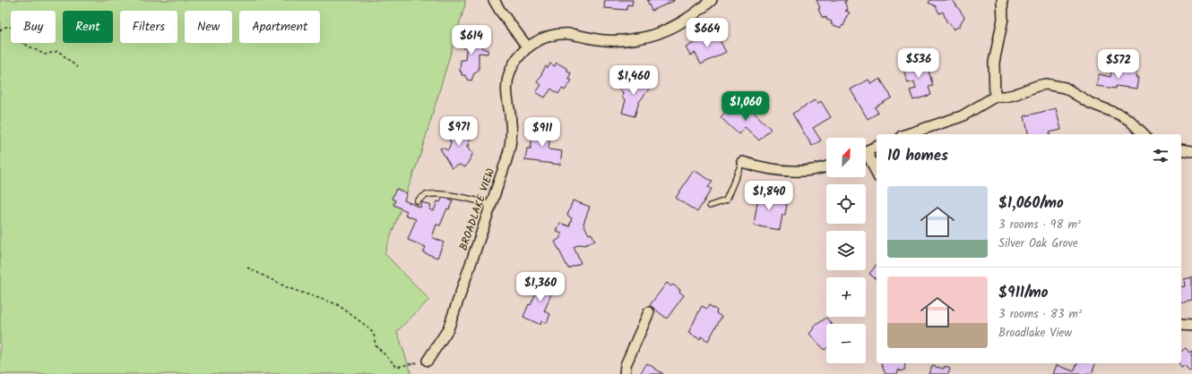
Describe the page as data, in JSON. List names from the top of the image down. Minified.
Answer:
{"streets":{"street":["BROADLAKE VIEW"]},"north":"top right","page":{"chip":["Buy","Rent","Filters","New","Apartment"],"price":["$664","$614","$536","$572","$1,460","$1,060","$971","$911","$1,840","$1,360"],"heading":"10 homes","map_buttons":["+","−"],"list":[{"name":"$1,060/mo","note":"3 rooms · 98 m² · Silver Oak Grove"},{"name":"$911/mo","note":"3 rooms · 83 m² · Broadlake View"}]}}
